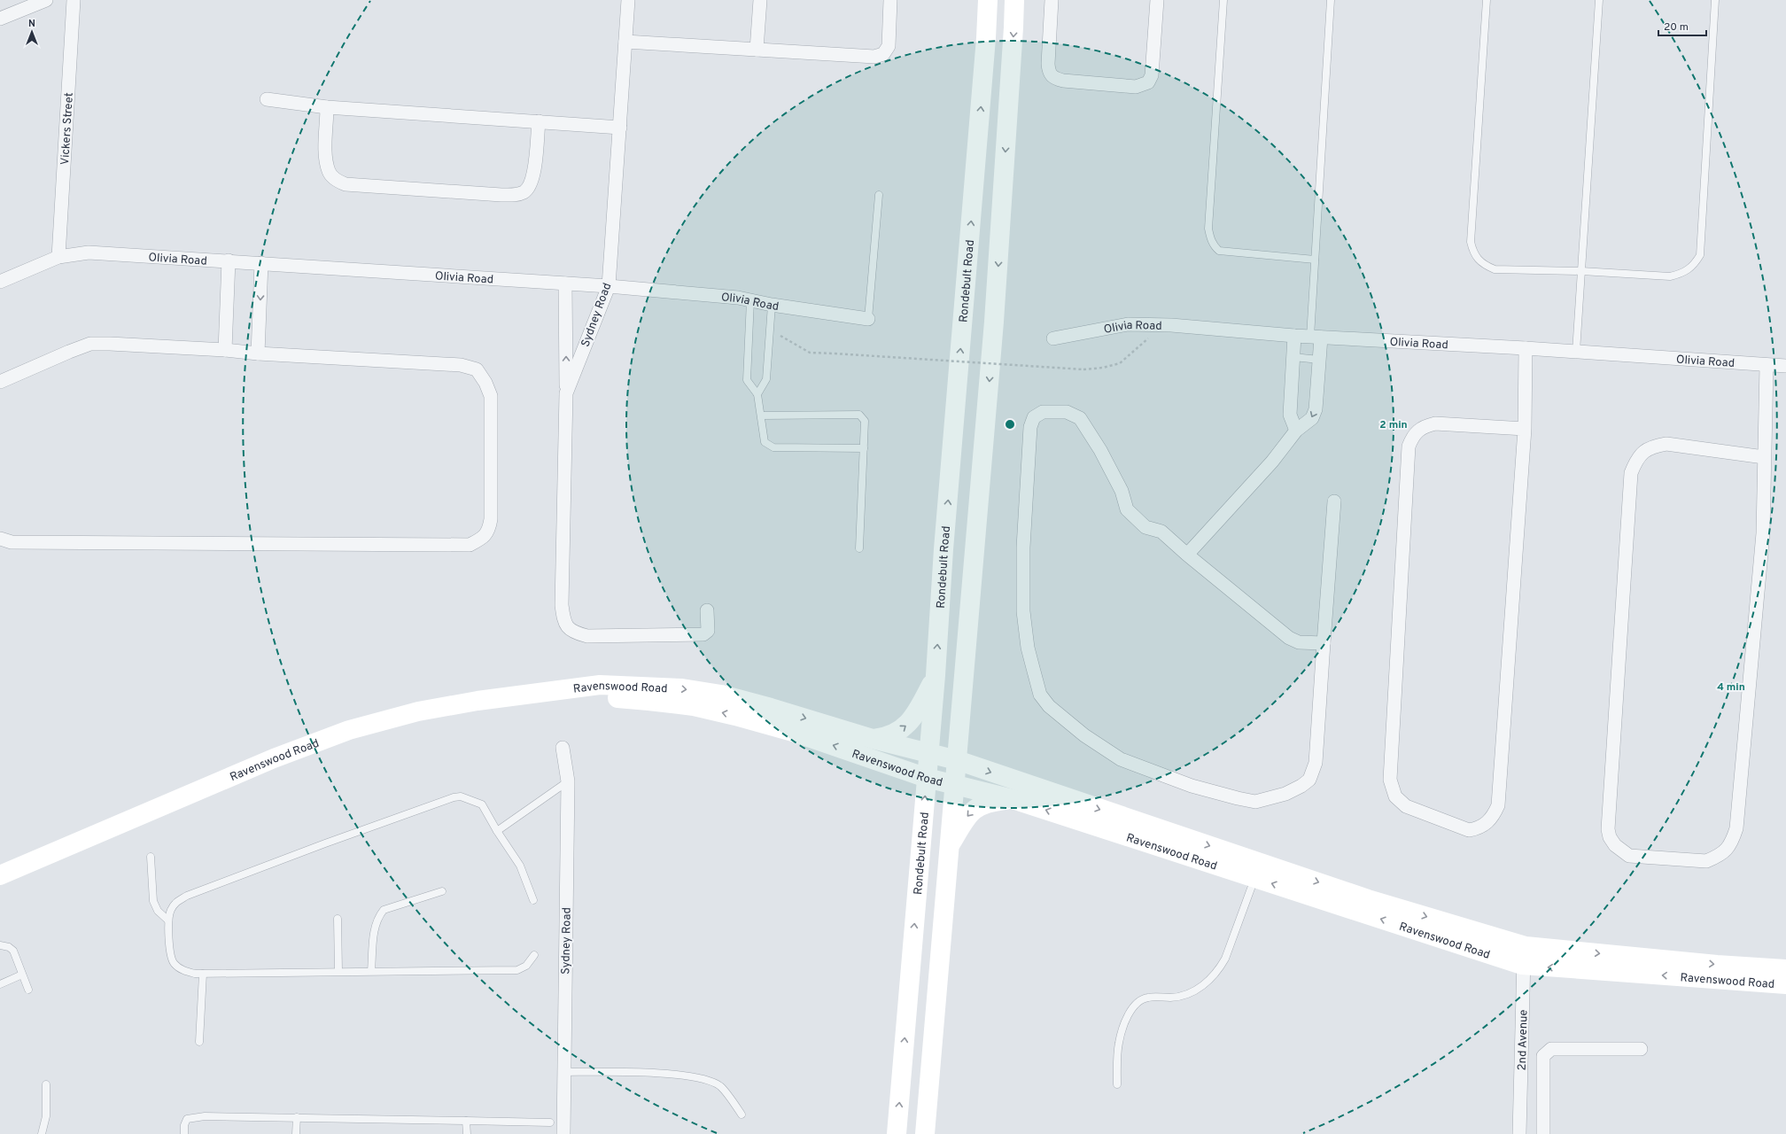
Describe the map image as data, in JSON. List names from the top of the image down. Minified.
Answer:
{"streets":{"street":["Vickers Street","Olivia Road","Rondebult Road","Sydney Road","Ravenswood Road","2nd Avenue"]},"crossings":[["Vickers Street","Olivia Road"],["Olivia Road","Sydney Road"],["Rondebult Road","Ravenswood Road"],["Ravenswood Road","2nd Avenue"]],"scale_bar":"20 m","north":"top","rings":["2 min","4 min"]}
